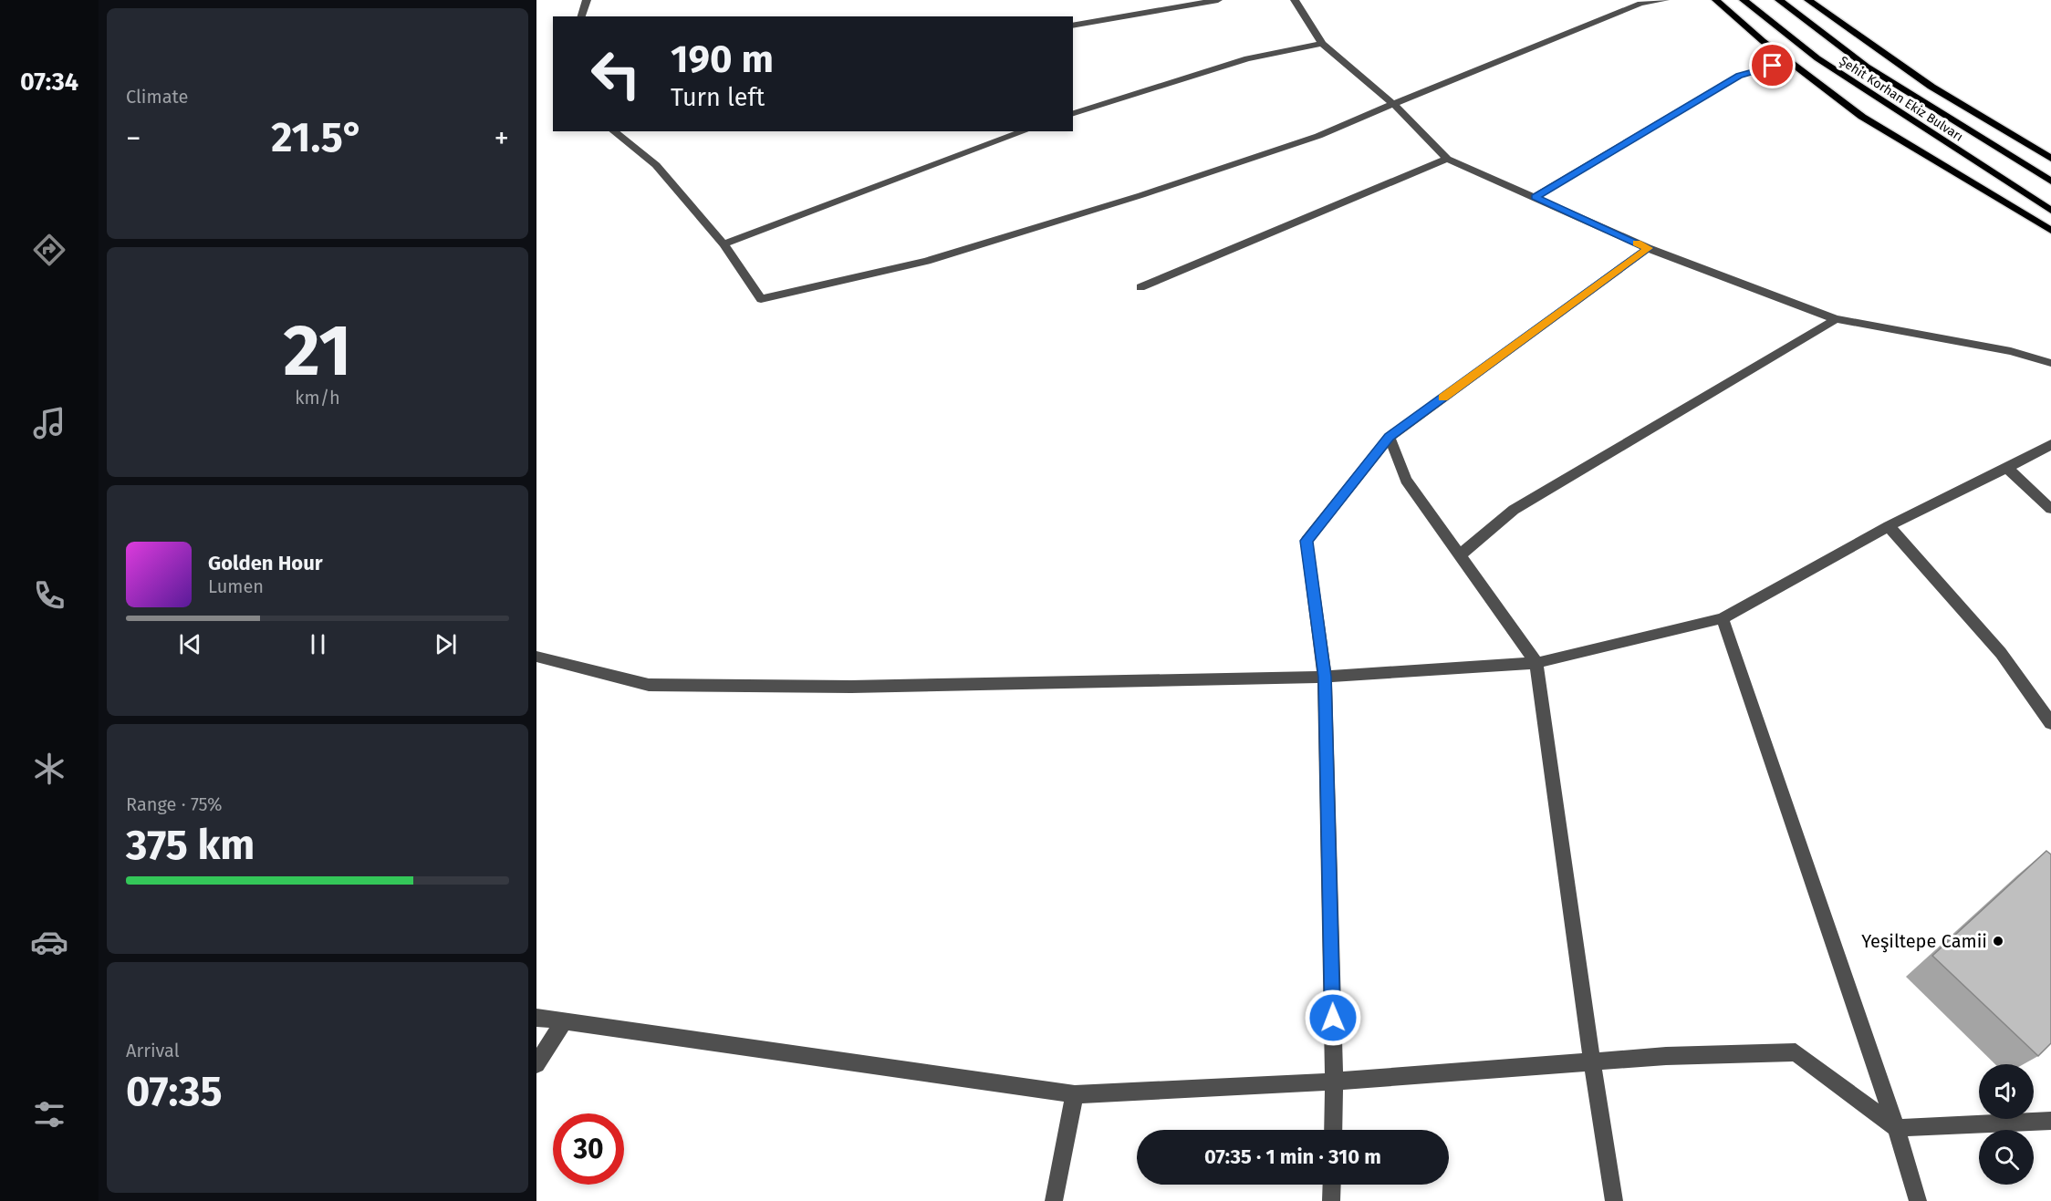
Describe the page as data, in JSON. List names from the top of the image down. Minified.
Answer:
{"streets":{"main road":["Şehit Korhan Ekiz Bulvarı"]},"places":["Yeşiltepe Camii"],"page":{"tabs":"07:34","tile":["Climate",["21","km/h"],["Range · 75%","375 km"],["Arrival","07:35"]],"turn":["190 m","Turn left"],"heat":["−","21.5°","+"],"song":["Golden Hour","Lumen"],"limit":"30","trip":"07:35 · 1 min · 310 m"}}
